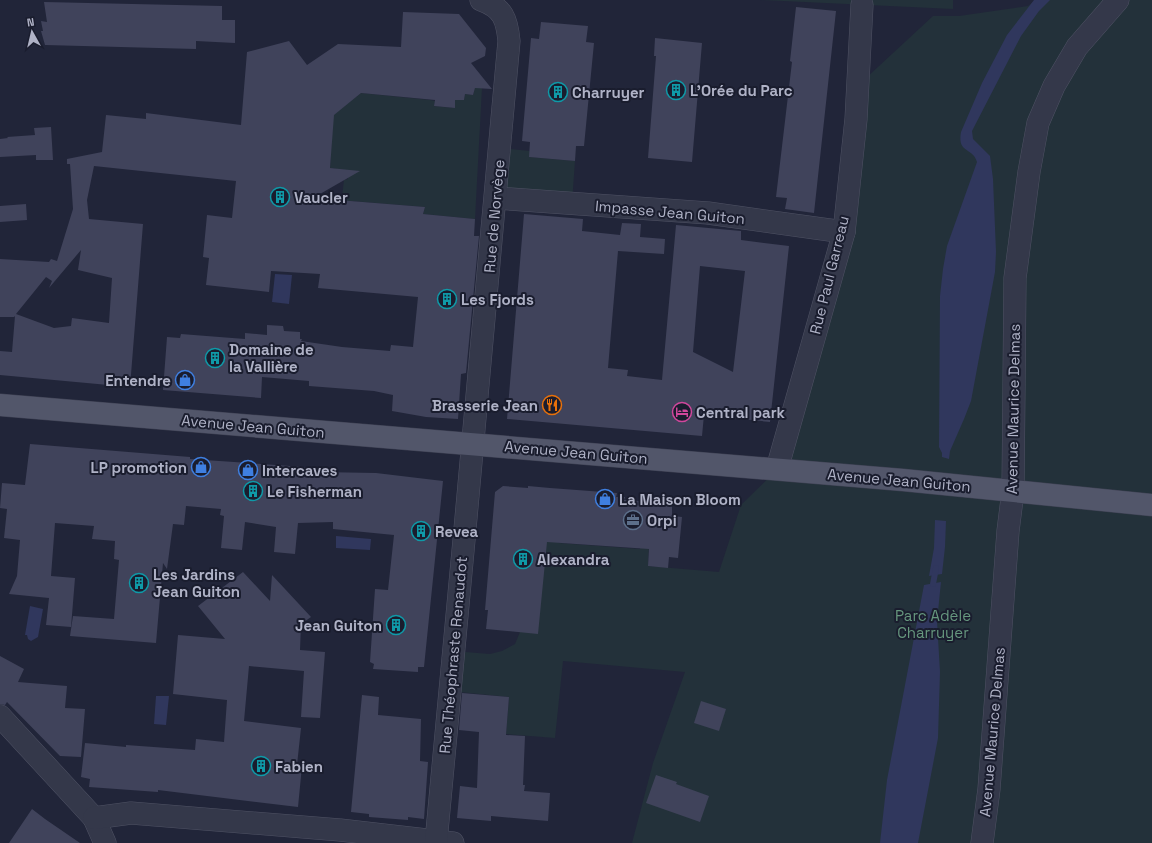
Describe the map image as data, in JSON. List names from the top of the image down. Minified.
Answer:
{"streets":{"main road":["Avenue Jean Guiton"],"street":["Impasse Jean Guiton","Rue de Norvège","Rue Paul Garreau","Avenue Maurice Delmas","Rue Théophraste Renaudot"]},"crossings":[["Impasse Jean Guiton","Rue de Norvège"],["Impasse Jean Guiton","Rue Paul Garreau"],["Rue de Norvège","Avenue Jean Guiton"],["Rue de Norvège","Rue Théophraste Renaudot"],["Rue Paul Garreau","Avenue Jean Guiton"],["Avenue Maurice Delmas","Avenue Jean Guiton"],["Avenue Jean Guiton","Rue Théophraste Renaudot"]],"parks":["Parc Adèle Charruyer"],"places":{"building":["L'Orée du Parc","Charruyer","Vaucler","Les Fjords","Domaine de la Vallière","Le Fisherman","Revea","Alexandra","Les Jardins Jean Guiton","Jean Guiton","Fabien"],"shop":["Entendre","LP promotion","Intercaves","La Maison Bloom"],"restaurant":["Brasserie Jean"],"hotel":["Central park"],"office":["Orpi"]},"north":"top"}
